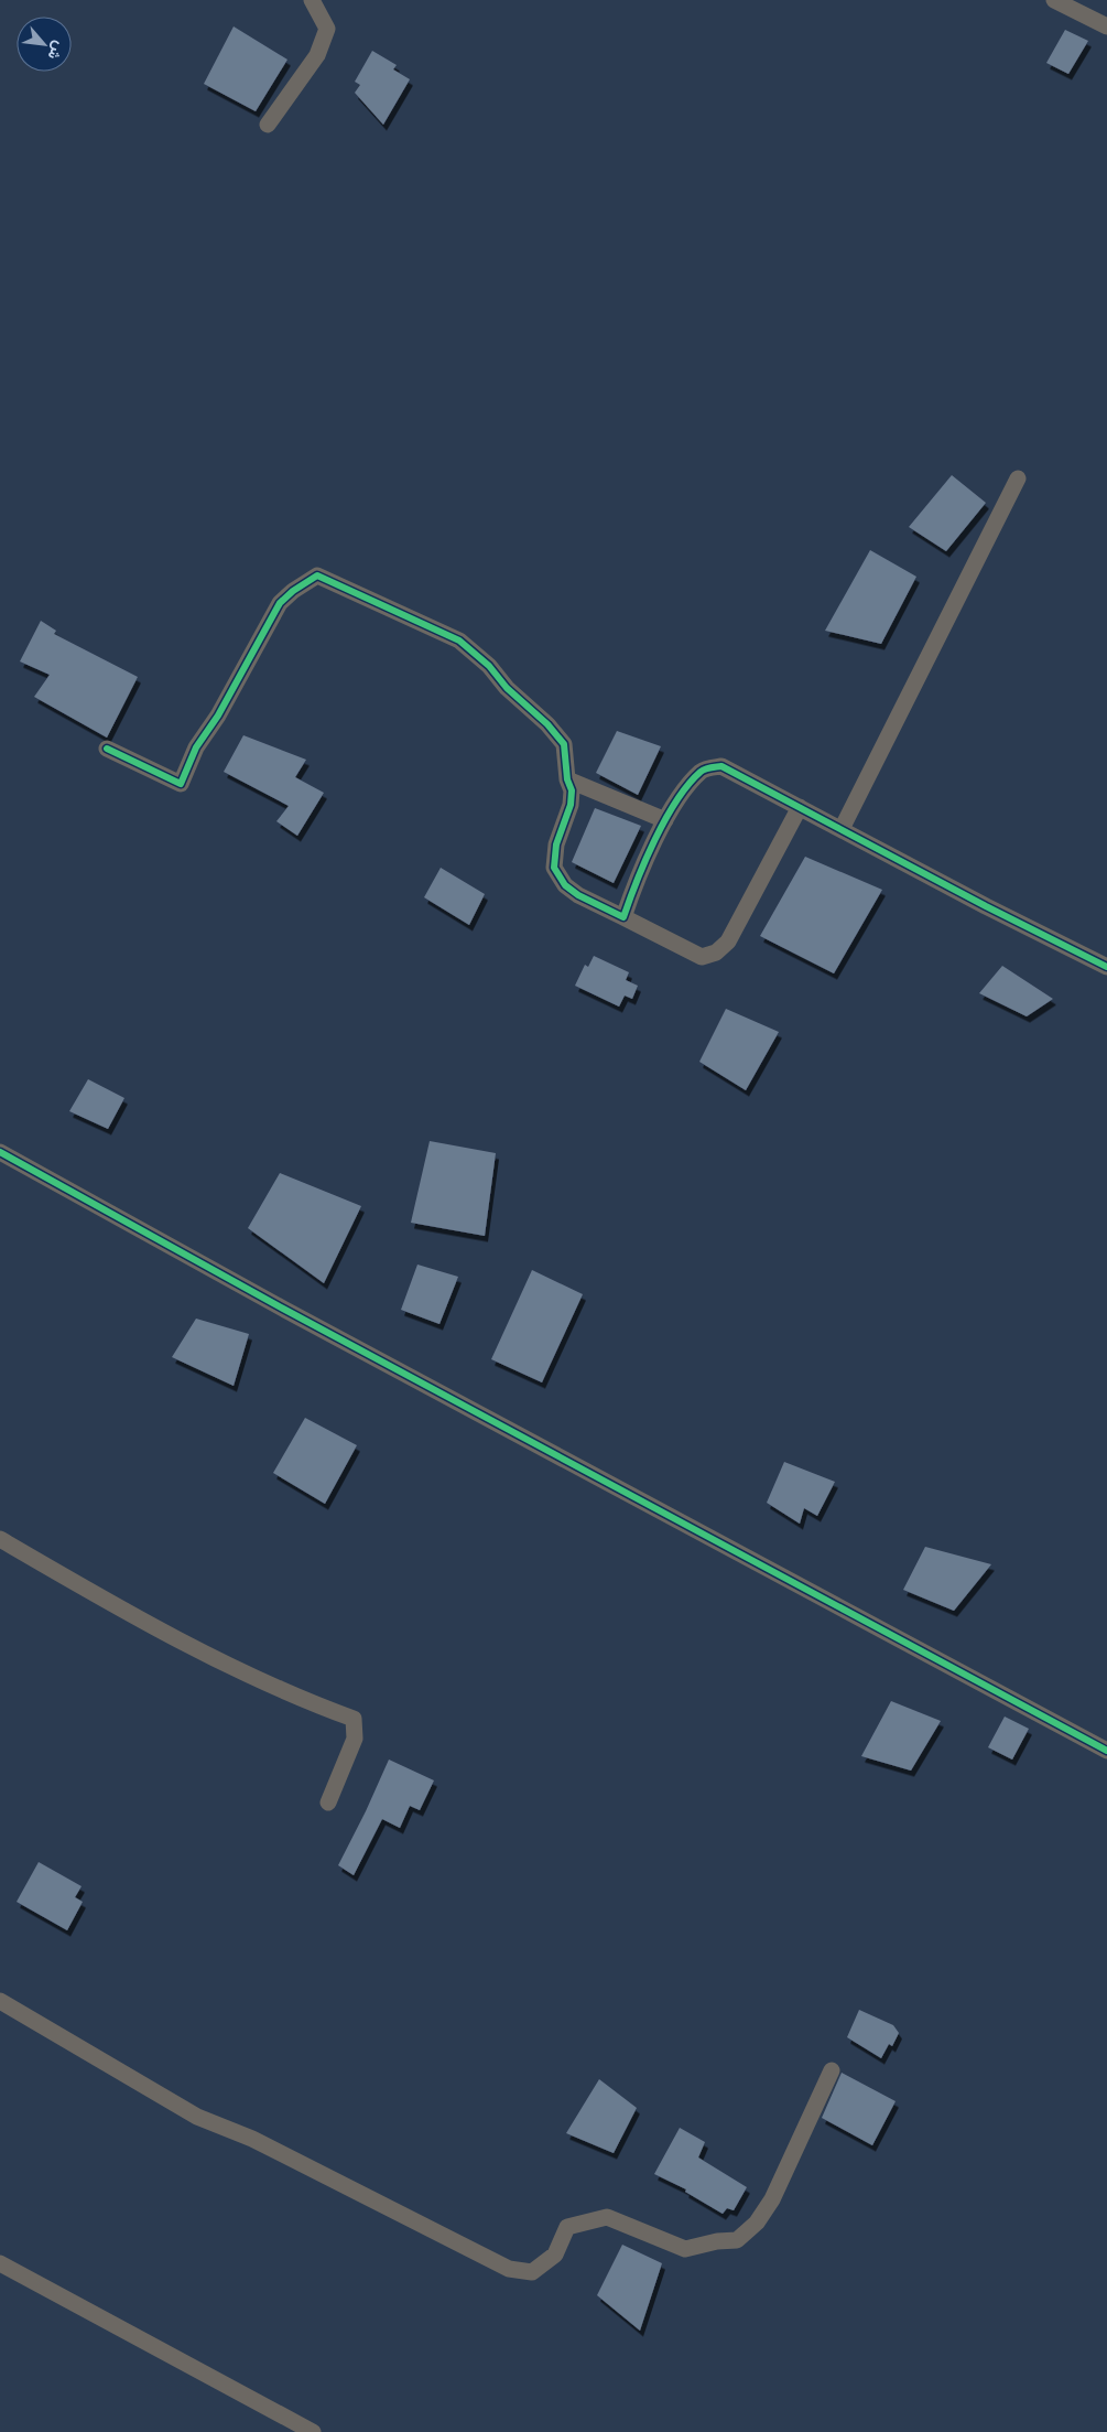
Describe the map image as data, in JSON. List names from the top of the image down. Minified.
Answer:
{"north":"bottom right"}
